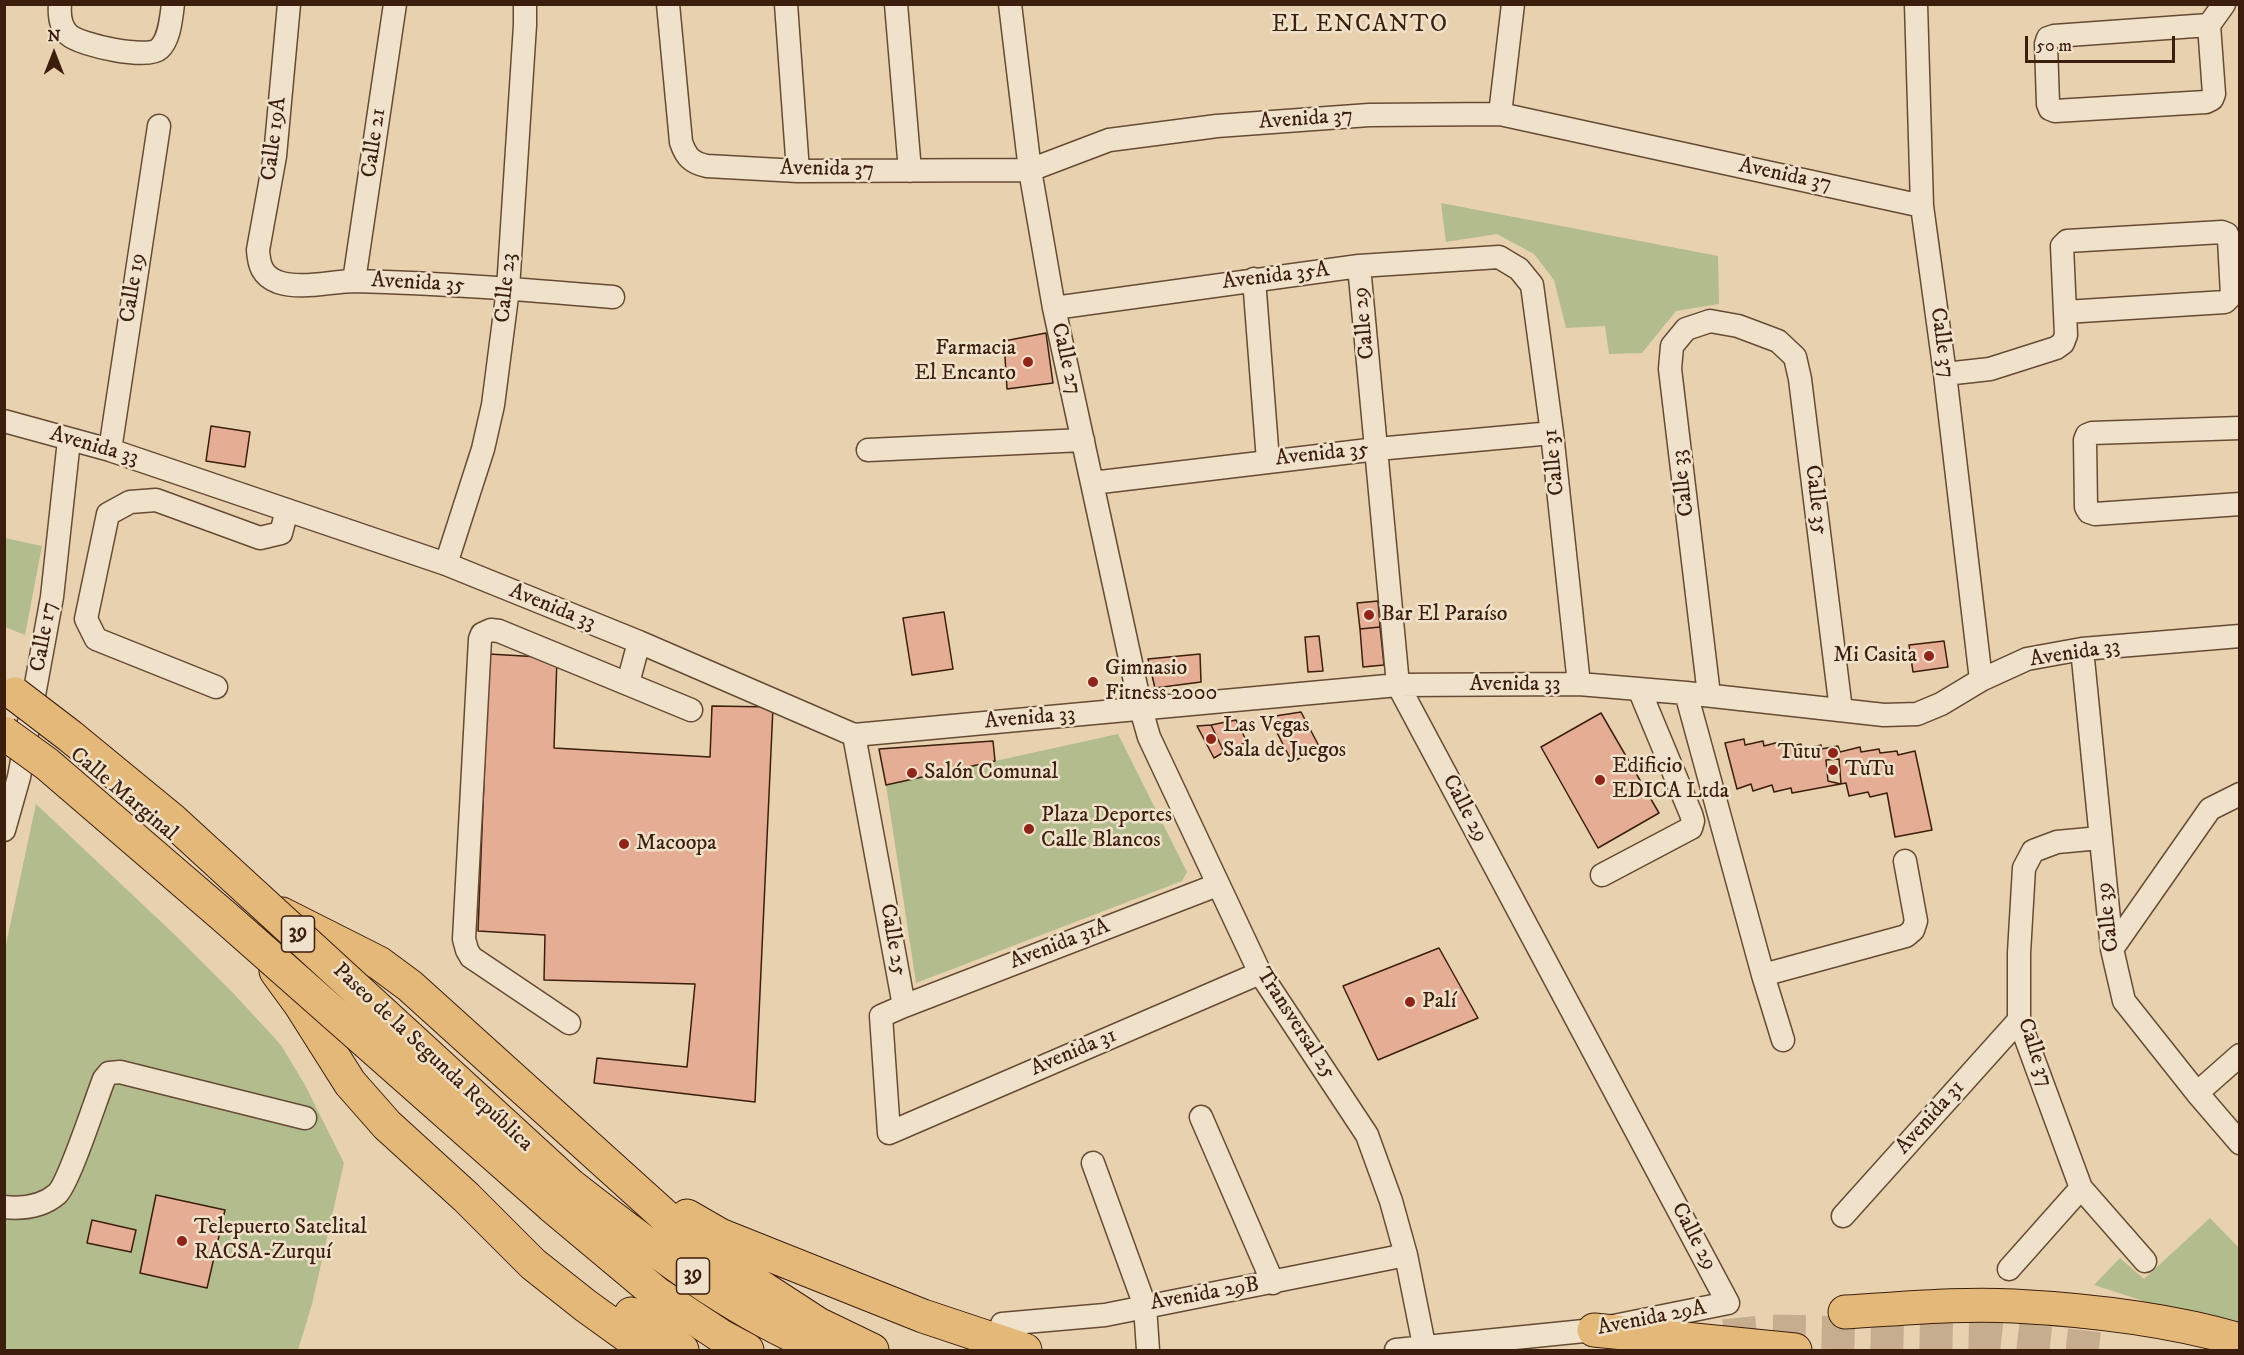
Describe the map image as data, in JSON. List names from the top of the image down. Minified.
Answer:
{"streets":{"highway":["39","Paseo de la Segunda República"],"street":["Avenida 37","Calle 19A","Calle 21","Avenida 35A","Avenida 35","Calle 19","Calle 23","Calle 29","Calle 37","Calle 27","Avenida 33","Calle 31","Calle 33","Calle 35","Calle 17","Calle Marginal","Calle 39","Calle 25","Avenida 31A","Transversal 25","Avenida 31","Avenida 29B","Avenida 29A"]},"crossings":[["Avenida 37","Calle 37"],["Avenida 37","Calle 27"],["Calle 19A","Avenida 35"],["Calle 21","Avenida 35"],["Avenida 35A","Calle 29"],["Avenida 35A","Calle 27"],["Avenida 35A","Calle 31"],["Avenida 35","Calle 23"],["Avenida 35","Calle 29"],["Avenida 35","Calle 27"],["Avenida 35","Calle 31"],["Calle 19","Avenida 33"],["Calle 23","Avenida 33"],["Calle 29","Avenida 33"],["Calle 29","Avenida 29A"],["Calle 37","Avenida 33"],["Calle 37","Calle 39"],["Calle 37","Avenida 31"],["Calle 27","Avenida 33"],["Calle 27","Transversal 25"],["Avenida 33","Calle 31"],["Avenida 33","Calle 33"],["Avenida 33","Calle 35"],["Avenida 33","Calle 17"],["Avenida 33","Calle 39"],["Avenida 33","Calle 25"],["Avenida 33","Transversal 25"],["Calle 33","Calle 35"],["Calle 17","Calle Marginal"],["Calle 17","Paseo de la Segunda República"],["Calle Marginal","Paseo de la Segunda República"],["Calle 25","Avenida 31A"],["Calle 25","Avenida 31"],["Avenida 31A","Transversal 25"],["Transversal 25","Avenida 31"],["Transversal 25","Avenida 29B"],["Transversal 25","Avenida 29A"]],"districts":["EL ENCANTO"],"places":["Farmacia El Encanto","Bar El Paraíso","Mi Casita","Gimnasio Fitness 2000","Las Vegas Sala de Juegos","Tutu","TuTu","Salón Comunal","Edificio EDICA Ltda","Plaza Deportes Calle Blancos","Macoopa","Palí","Telepuerto Satelital RACSA-Zurquí"],"scale_bar":"50 m","north":"top"}
